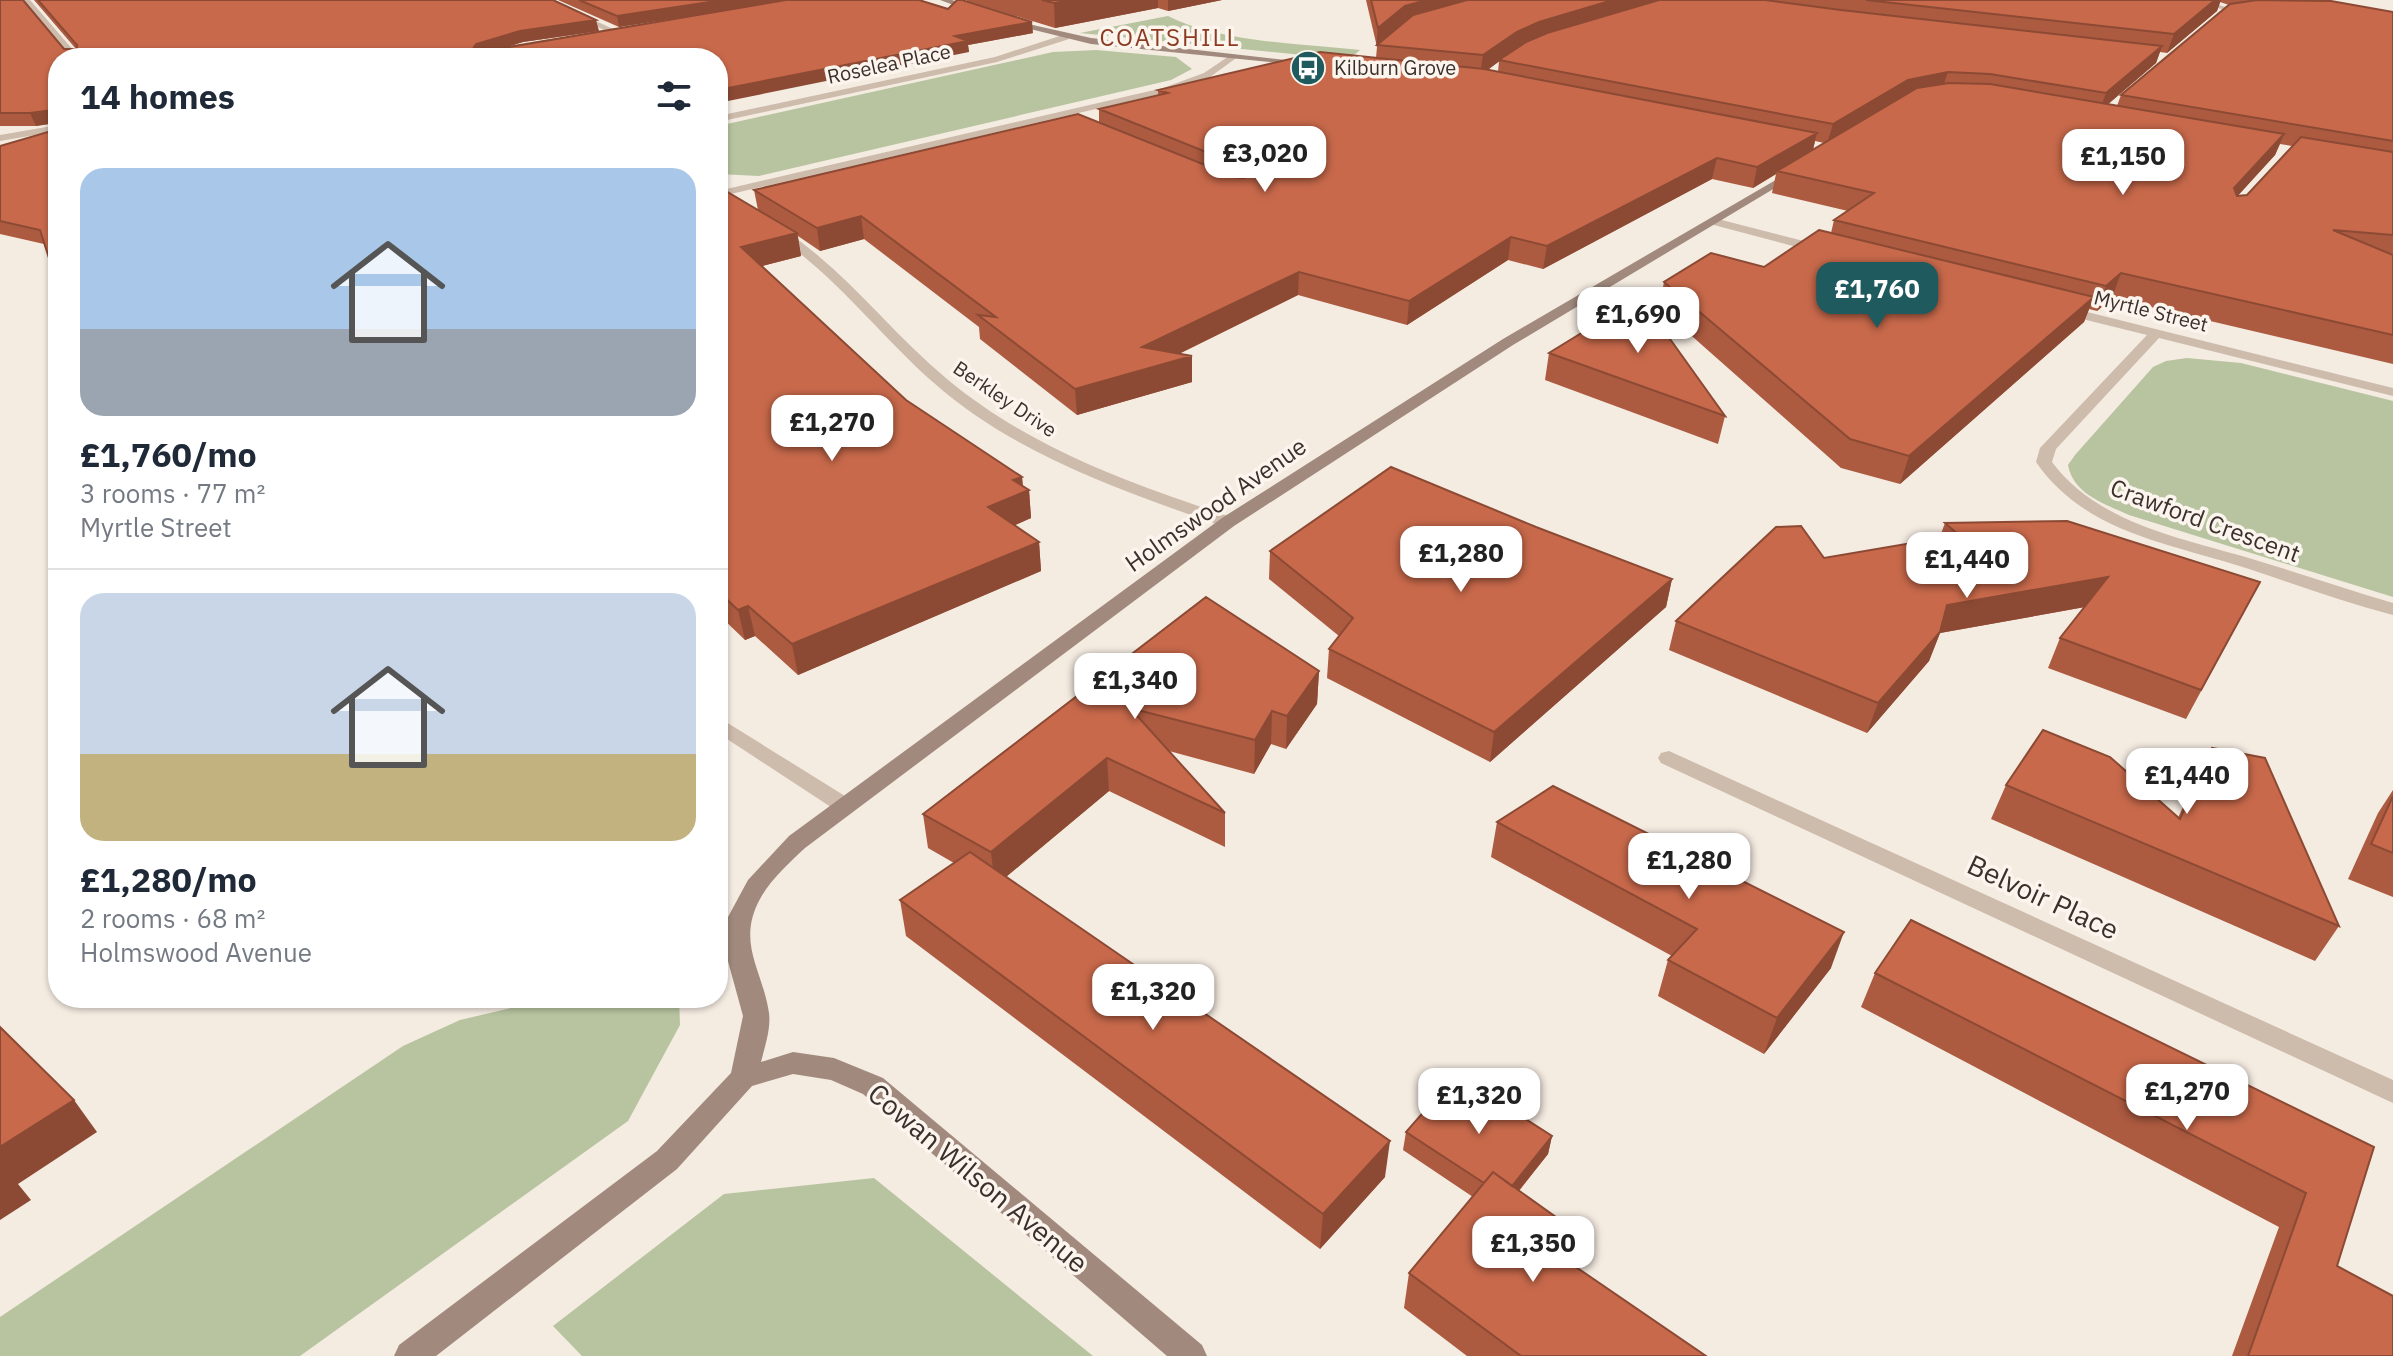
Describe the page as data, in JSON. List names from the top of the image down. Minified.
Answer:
{"streets":{"street":["Roselea Place","Myrtle Street","Berkley Drive","Holmswood Avenue","Crawford Crescent","Belvoir Place","Cowan Wilson Avenue"]},"crossings":[["Myrtle Street","Crawford Crescent"],["Berkley Drive","Holmswood Avenue"],["Holmswood Avenue","Cowan Wilson Avenue"]],"districts":["COATSHILL"],"places":{"bus stop":["Kilburn Grove"]},"page":{"heading":"14 homes","price":["£3,020","£1,150","£1,760","£1,690","£1,270","£1,280","£1,440","£1,340","£1,440","£1,280","£1,320","£1,270","£1,320","£1,350"],"list":[{"name":"£1,760/mo","note":"3 rooms · 77 m² · Myrtle Street"},{"name":"£1,280/mo","note":"2 rooms · 68 m² · Holmswood Avenue"}]}}
